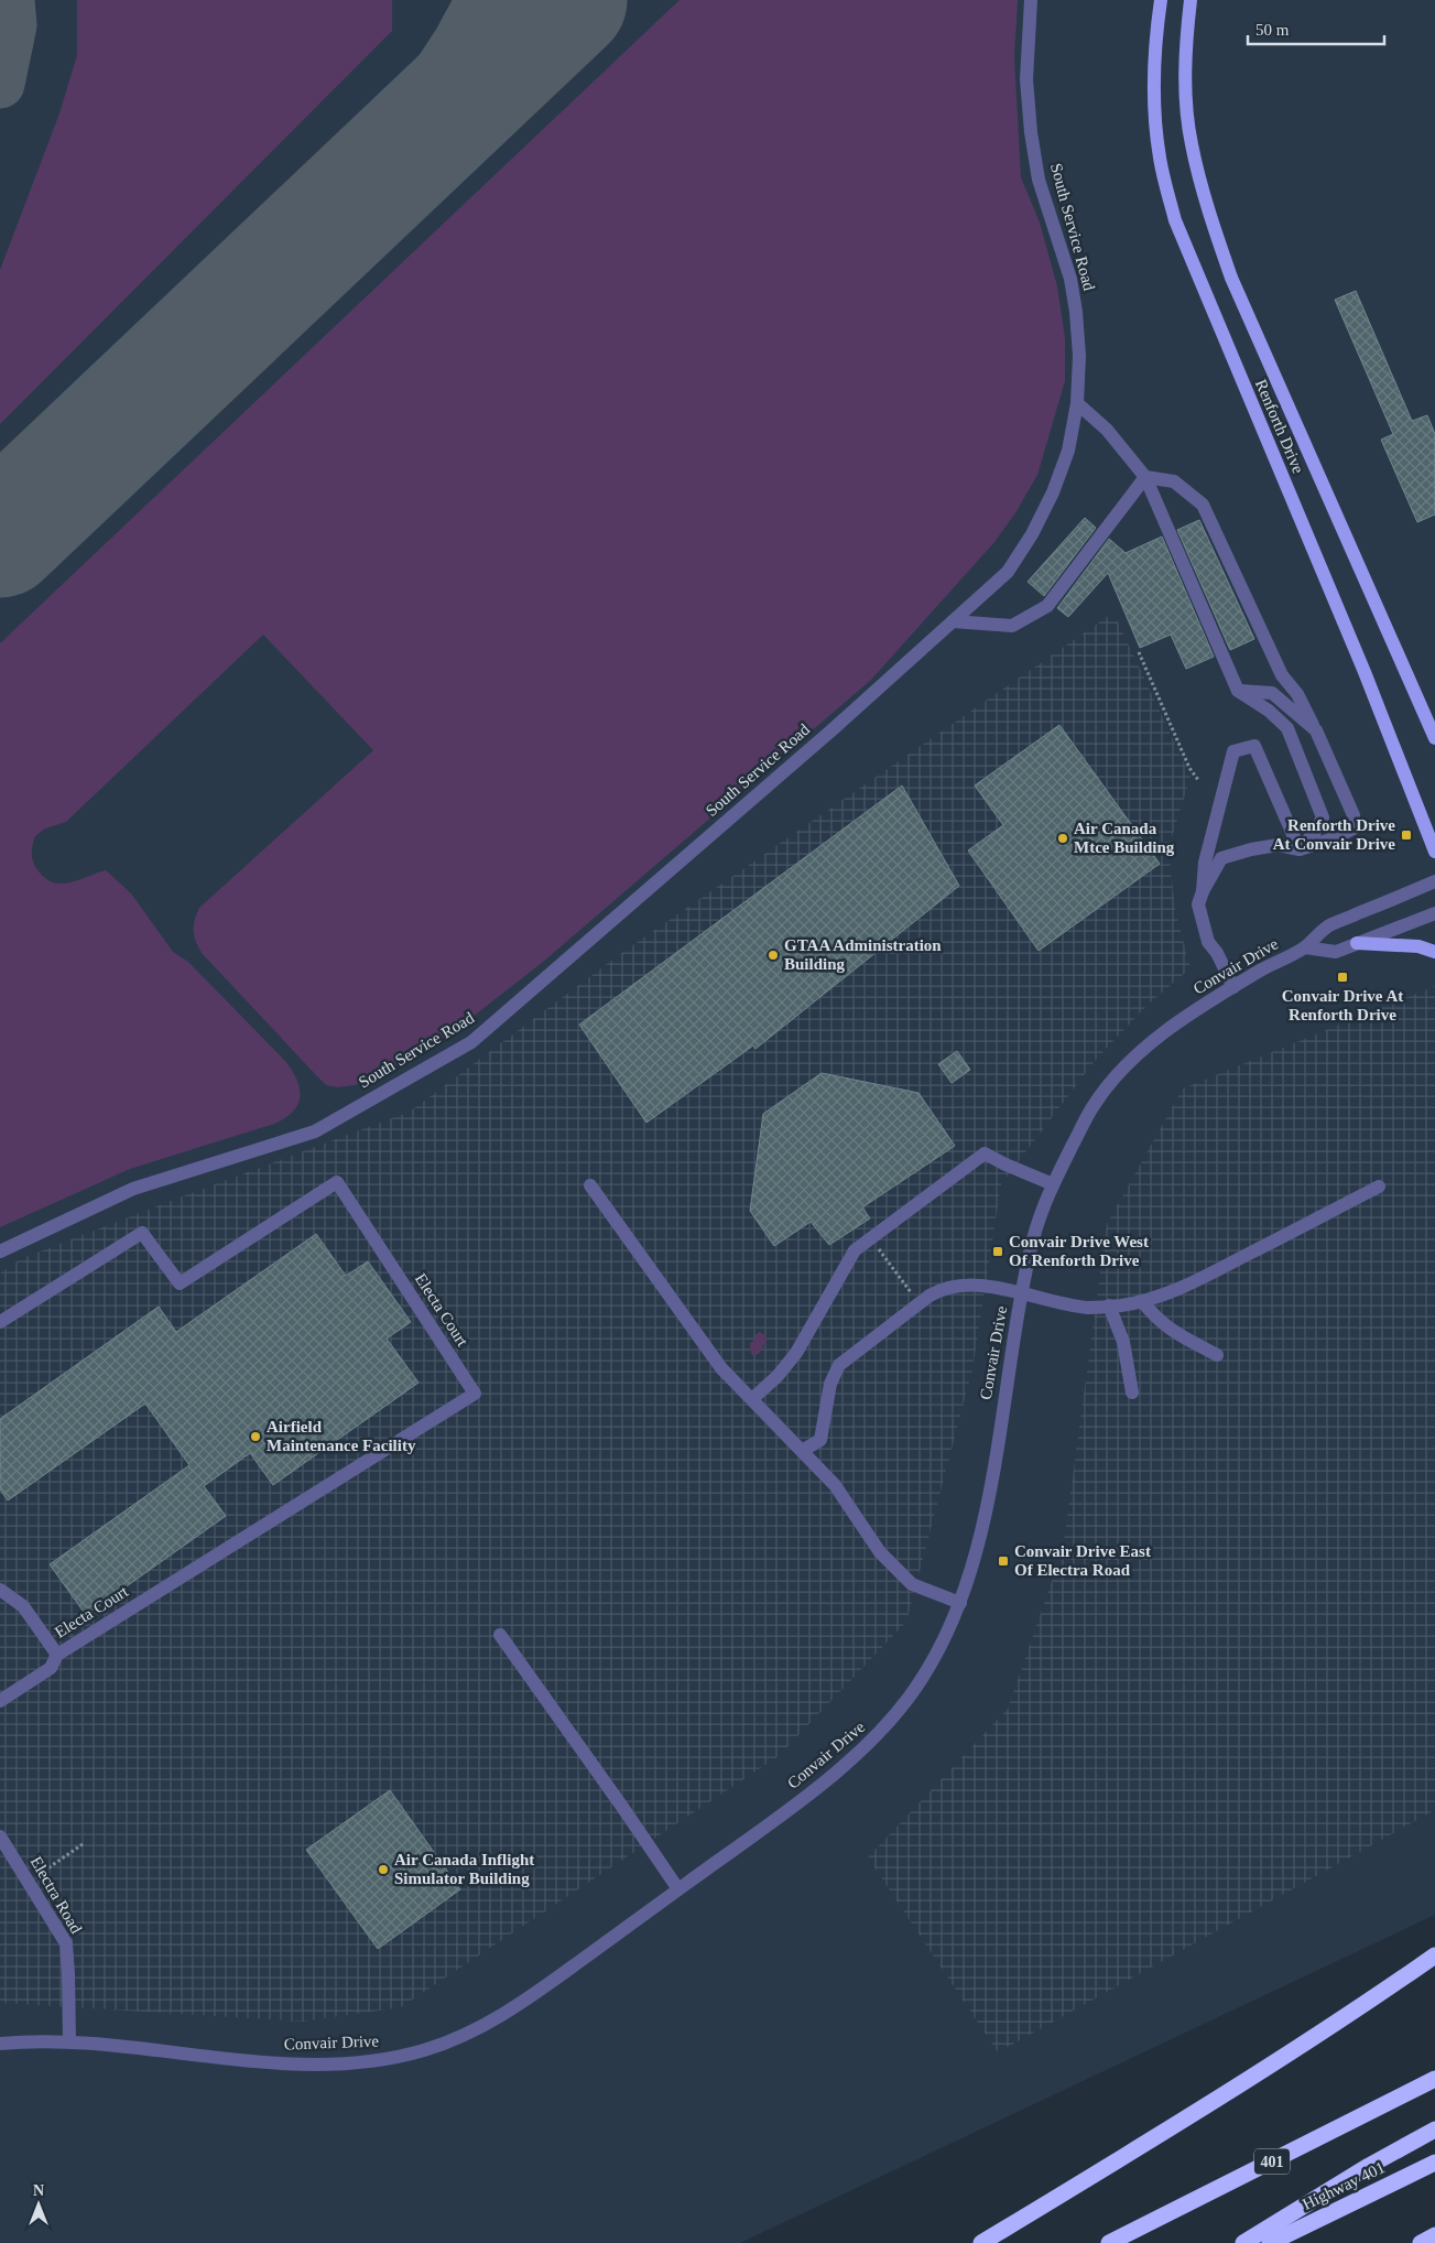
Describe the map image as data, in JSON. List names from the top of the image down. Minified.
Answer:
{"streets":{"highway":["401","Highway 401"],"main road":["Renforth Drive"],"street":["South Service Road","Convair Drive","Electa Court","Electra Road"]},"crossings":[["Convair Drive","Electra Road"]],"places":{"transit":["Renforth Drive At Convair Drive","Convair Drive At Renforth Drive","Convair Drive West Of Renforth Drive","Convair Drive East Of Electra Road"],"other":["Air Canada Mtce Building","GTAA Administration Building","Airfield Maintenance Facility","Air Canada Inflight Simulator Building"]},"scale_bar":"50 m","north":"top"}
